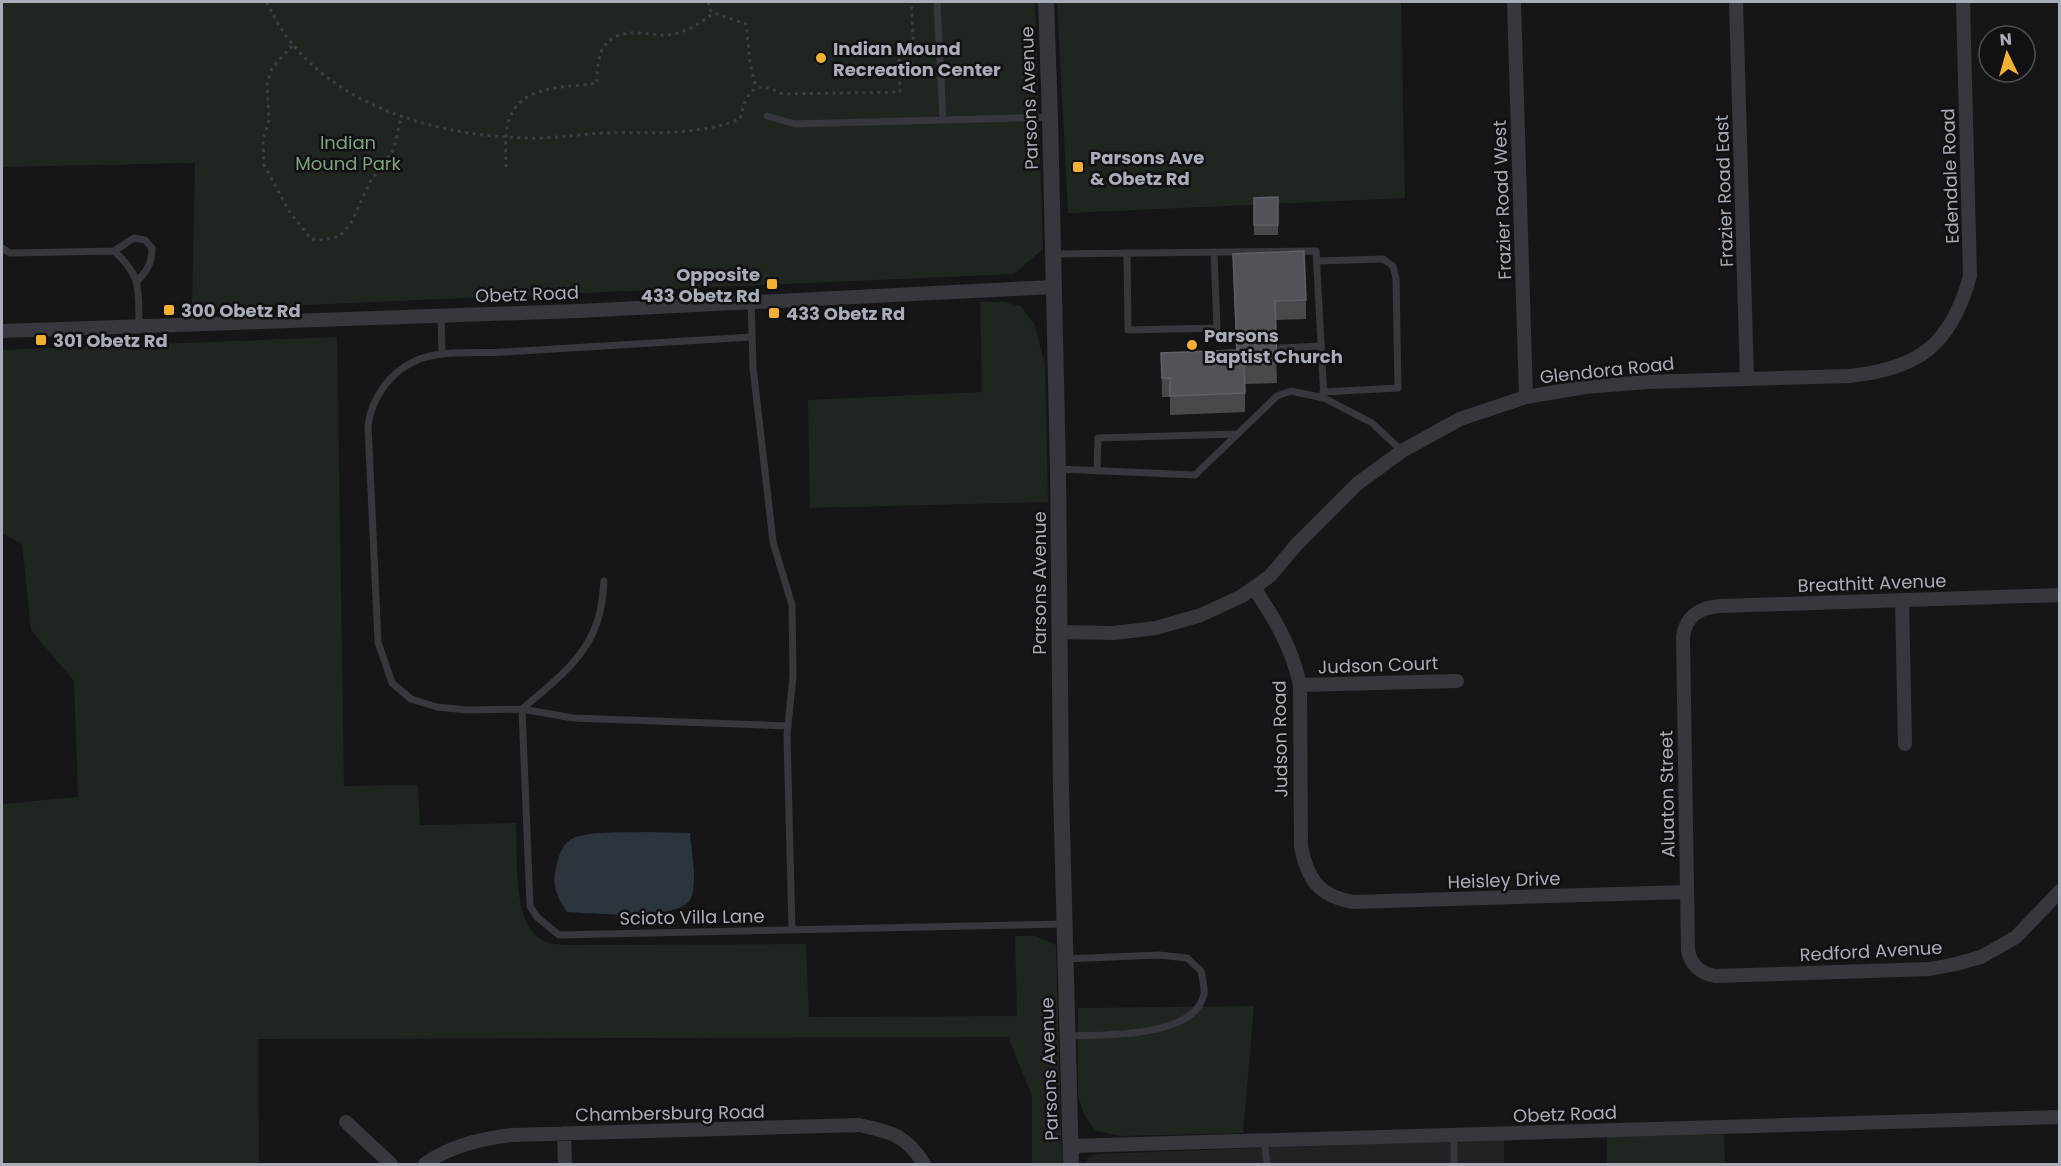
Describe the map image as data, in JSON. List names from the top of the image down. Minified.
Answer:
{"streets":{"street":["Parsons Avenue","Edendale Road","Frazier Road East","Frazier Road West","Obetz Road","Glendora Road","Breathitt Avenue","Judson Court","Judson Road","Aluaton Street","Heisley Drive","Redford Avenue","Chambersburg Road"],"lane":["Scioto Villa Lane"]},"crossings":[["Parsons Avenue","Obetz Road"],["Parsons Avenue","Glendora Road"],["Parsons Avenue","Scioto Villa Lane"],["Edendale Road","Glendora Road"],["Frazier Road East","Glendora Road"],["Frazier Road West","Glendora Road"],["Glendora Road","Judson Road"],["Breathitt Avenue","Aluaton Street"],["Judson Court","Judson Road"],["Judson Road","Heisley Drive"],["Aluaton Street","Heisley Drive"],["Aluaton Street","Redford Avenue"]],"parks":["Indian Mound Park"],"places":{"other":["Indian Mound Recreation Center","Parsons Baptist Church"],"transit":["Parsons Ave & Obetz Rd","Opposite 433 Obetz Rd","300 Obetz Rd","433 Obetz Rd","301 Obetz Rd"]},"north":"top"}
